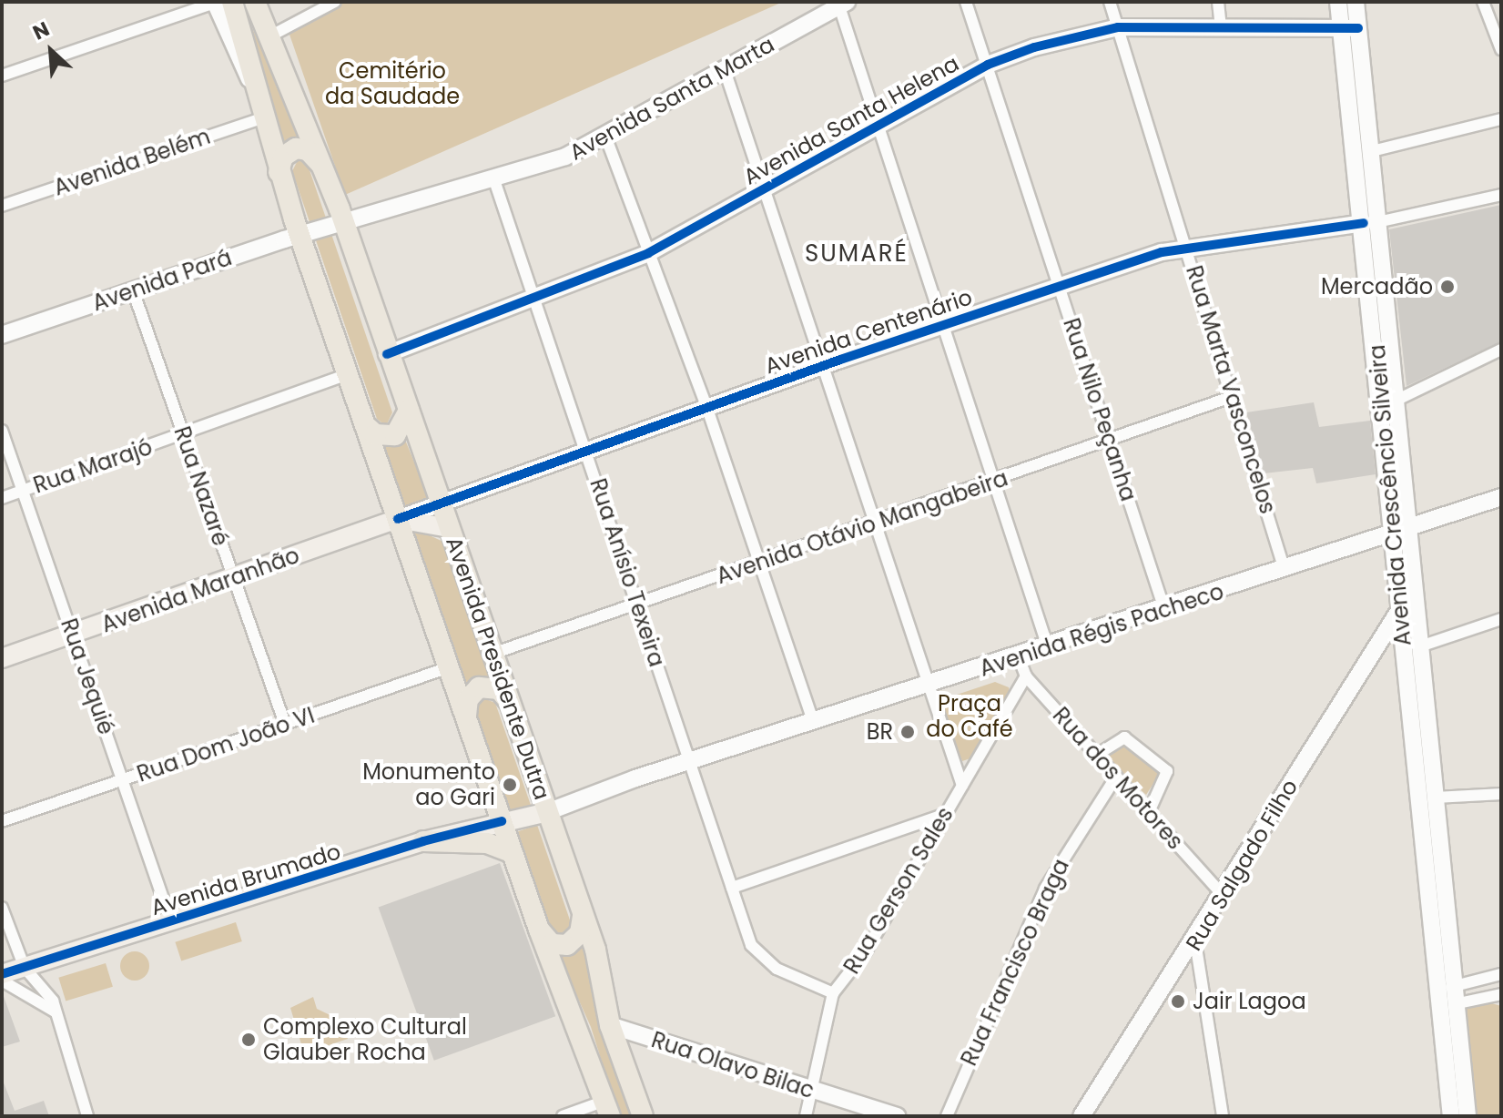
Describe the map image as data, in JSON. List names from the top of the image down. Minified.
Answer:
{"streets":{"highway":["Avenida Presidente Dutra"],"main road":["Avenida Maranhão","Avenida Brumado"],"street":["Avenida Santa Marta","Avenida Santa Helena","Avenida Belém","Avenida Pará","Avenida Centenário","Rua Marta Vasconcelos","Rua Nilo Peçanha","Rua Marajó","Rua Nazaré","Avenida Crescêncio Silveira","Avenida Otávio Mangabeira","Rua Anísio Texeira","Avenida Régis Pacheco","Rua Jequié","Rua Dom João VI","Rua dos Motores","Rua Salgado Filho","Rua Gerson Sales","Rua Francisco Braga","Rua Olavo Bilac"]},"crossings":[["Avenida Santa Marta","Avenida Pará"],["Avenida Santa Marta","Rua Anísio Texeira"],["Avenida Santa Marta","Avenida Presidente Dutra"],["Avenida Santa Helena","Rua Marta Vasconcelos"],["Avenida Santa Helena","Rua Nilo Peçanha"],["Avenida Santa Helena","Avenida Crescêncio Silveira"],["Avenida Santa Helena","Rua Anísio Texeira"],["Avenida Santa Helena","Avenida Presidente Dutra"],["Avenida Pará","Rua Nazaré"],["Avenida Centenário","Rua Marta Vasconcelos"],["Avenida Centenário","Rua Nilo Peçanha"],["Avenida Centenário","Avenida Crescêncio Silveira"],["Avenida Centenário","Rua Anísio Texeira"],["Avenida Centenário","Avenida Maranhão"],["Avenida Centenário","Avenida Presidente Dutra"],["Rua Marta Vasconcelos","Avenida Otávio Mangabeira"],["Rua Marta Vasconcelos","Avenida Régis Pacheco"],["Rua Nilo Peçanha","Avenida Otávio Mangabeira"],["Rua Nilo Peçanha","Avenida Régis Pacheco"],["Rua Marajó","Rua Nazaré"],["Rua Marajó","Rua Jequié"],["Rua Nazaré","Avenida Maranhão"],["Rua Nazaré","Rua Dom João VI"],["Avenida Crescêncio Silveira","Avenida Régis Pacheco"],["Avenida Crescêncio Silveira","Rua Salgado Filho"],["Avenida Otávio Mangabeira","Rua Anísio Texeira"],["Avenida Otávio Mangabeira","Avenida Presidente Dutra"],["Rua Anísio Texeira","Avenida Régis Pacheco"],["Rua Anísio Texeira","Rua Gerson Sales"],["Avenida Maranhão","Rua Jequié"],["Avenida Régis Pacheco","Avenida Presidente Dutra"],["Avenida Régis Pacheco","Rua dos Motores"],["Avenida Régis Pacheco","Avenida Brumado"],["Avenida Presidente Dutra","Avenida Brumado"],["Avenida Presidente Dutra","Rua Olavo Bilac"],["Rua Jequié","Rua Dom João VI"],["Rua Jequié","Avenida Brumado"],["Rua dos Motores","Rua Salgado Filho"],["Rua dos Motores","Rua Gerson Sales"],["Rua dos Motores","Rua Francisco Braga"],["Rua Gerson Sales","Rua Olavo Bilac"]],"districts":["SUMARÉ"],"parks":["Cemitério da Saudade","Praça do Café"],"places":["Mercadão","BR","Monumento ao Gari","Jair Lagoa","Complexo Cultural Glauber Rocha"],"north":"top left"}
